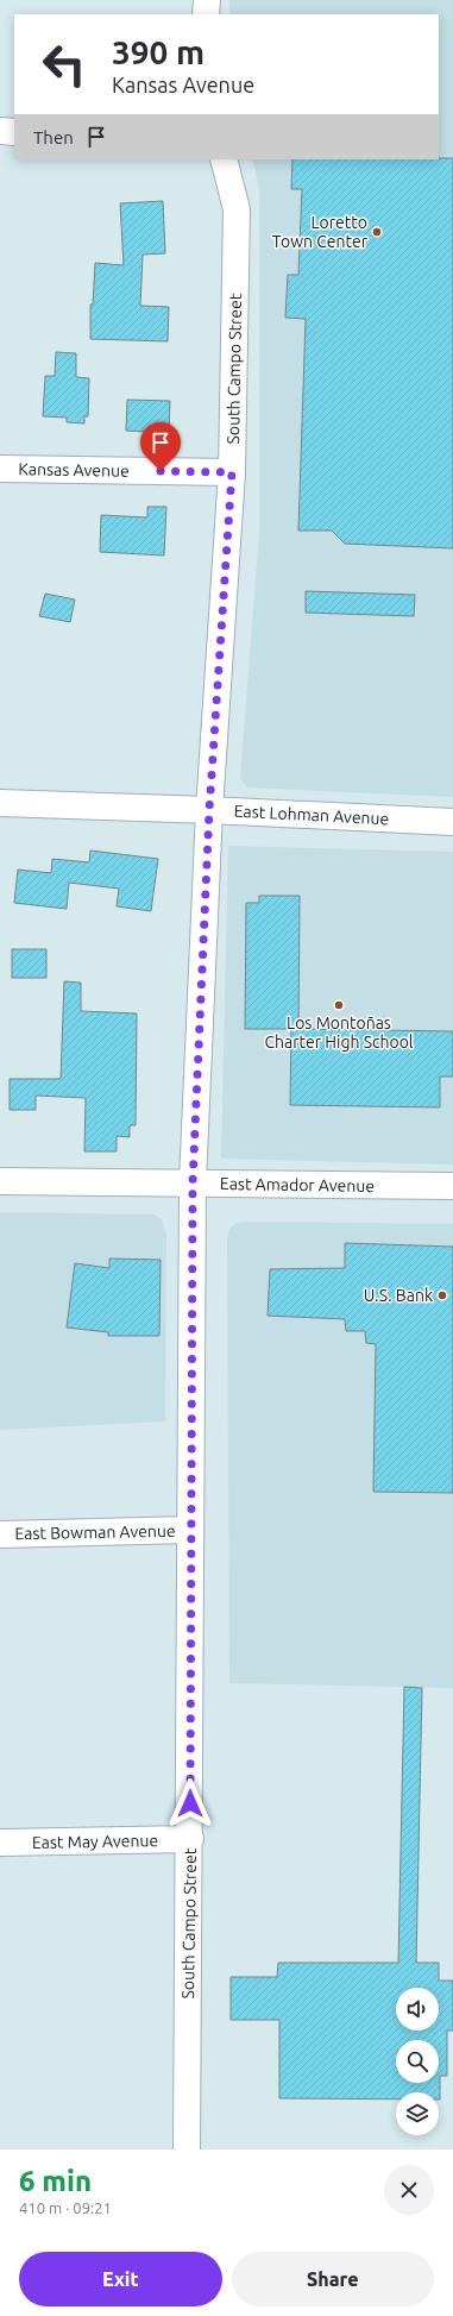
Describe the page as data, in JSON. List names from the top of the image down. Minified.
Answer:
{"streets":{"street":["South Campo Street","Kansas Avenue","East Lohman Avenue","East Amador Avenue","East Bowman Avenue","East May Avenue"]},"crossings":[["South Campo Street","Kansas Avenue"],["South Campo Street","East Lohman Avenue"],["South Campo Street","East Amador Avenue"],["South Campo Street","East Bowman Avenue"],["South Campo Street","East May Avenue"]],"places":["Loretto Town Center","Los Montoñas Charter High School","U.S. Bank"],"page":{"turn":["390 m","Kansas Avenue"],"then":"Then","heading":["6 min","410 m · 09:21"],"buttons":["Exit","Share"]}}
